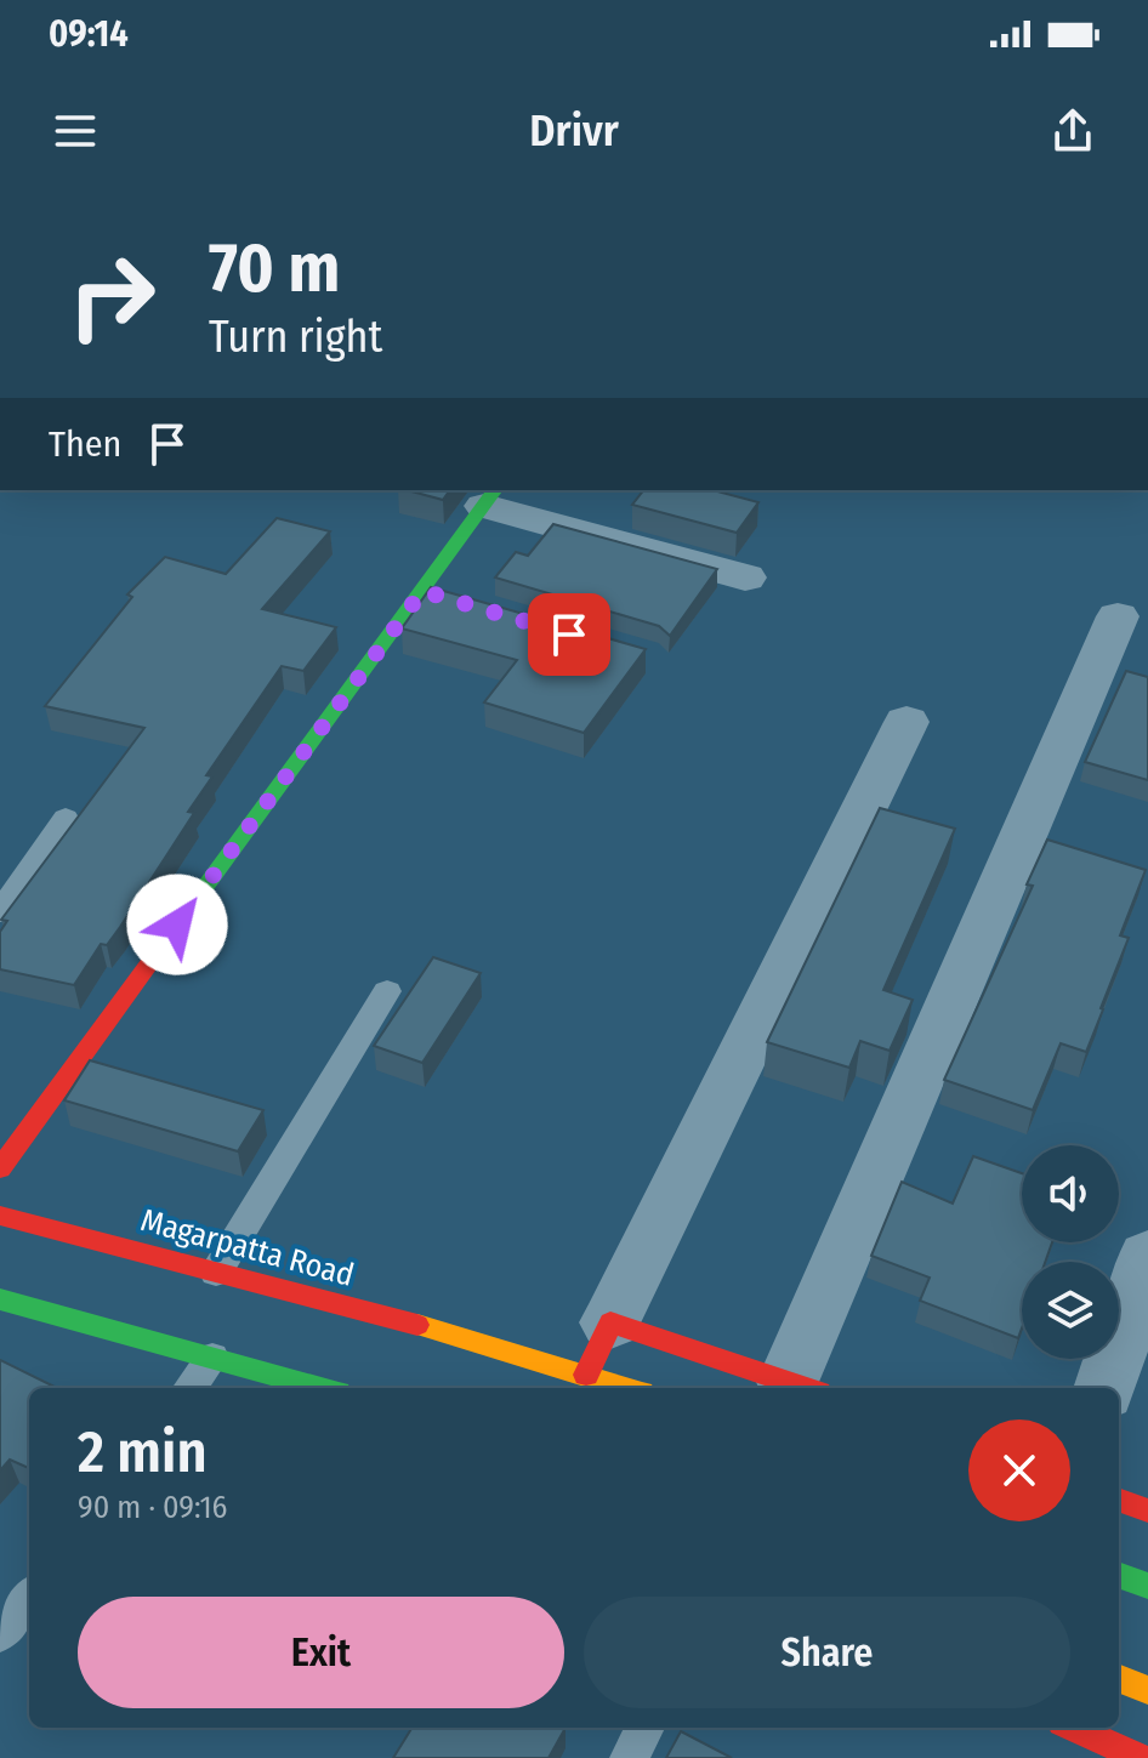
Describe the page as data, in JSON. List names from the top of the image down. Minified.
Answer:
{"streets":{"main road":["Magarpatta Road"]},"page":{"status":"09:14","header":"Drivr","turn":["70 m","Turn right"],"then":"Then","heading":["2 min","90 m · 09:16"],"buttons":["Exit","Share"]}}
